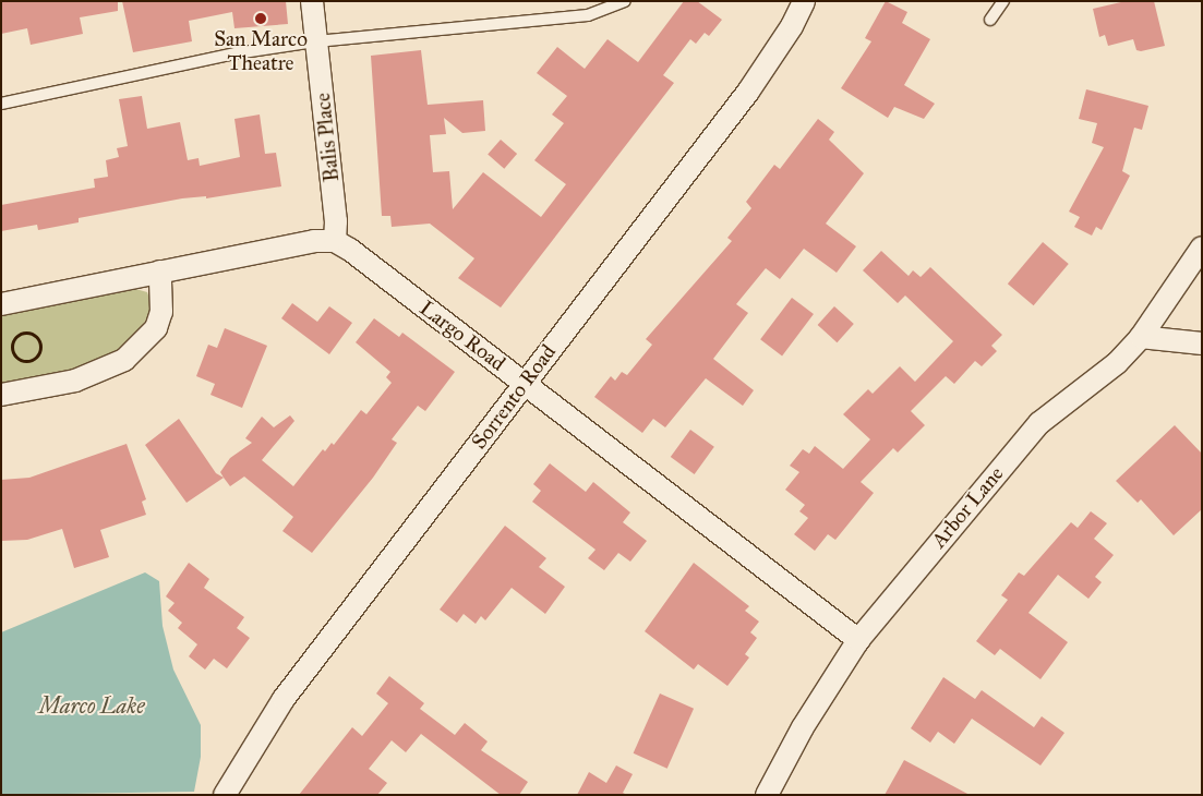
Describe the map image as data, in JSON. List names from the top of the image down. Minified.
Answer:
{"streets":{"street":["Balis Place","Largo Road","Sorrento Road","Arbor Lane"]},"crossings":[["Balis Place","Largo Road"],["Largo Road","Sorrento Road"],["Largo Road","Arbor Lane"]],"water":["Marco Lake"],"places":["San Marco Theatre"]}
